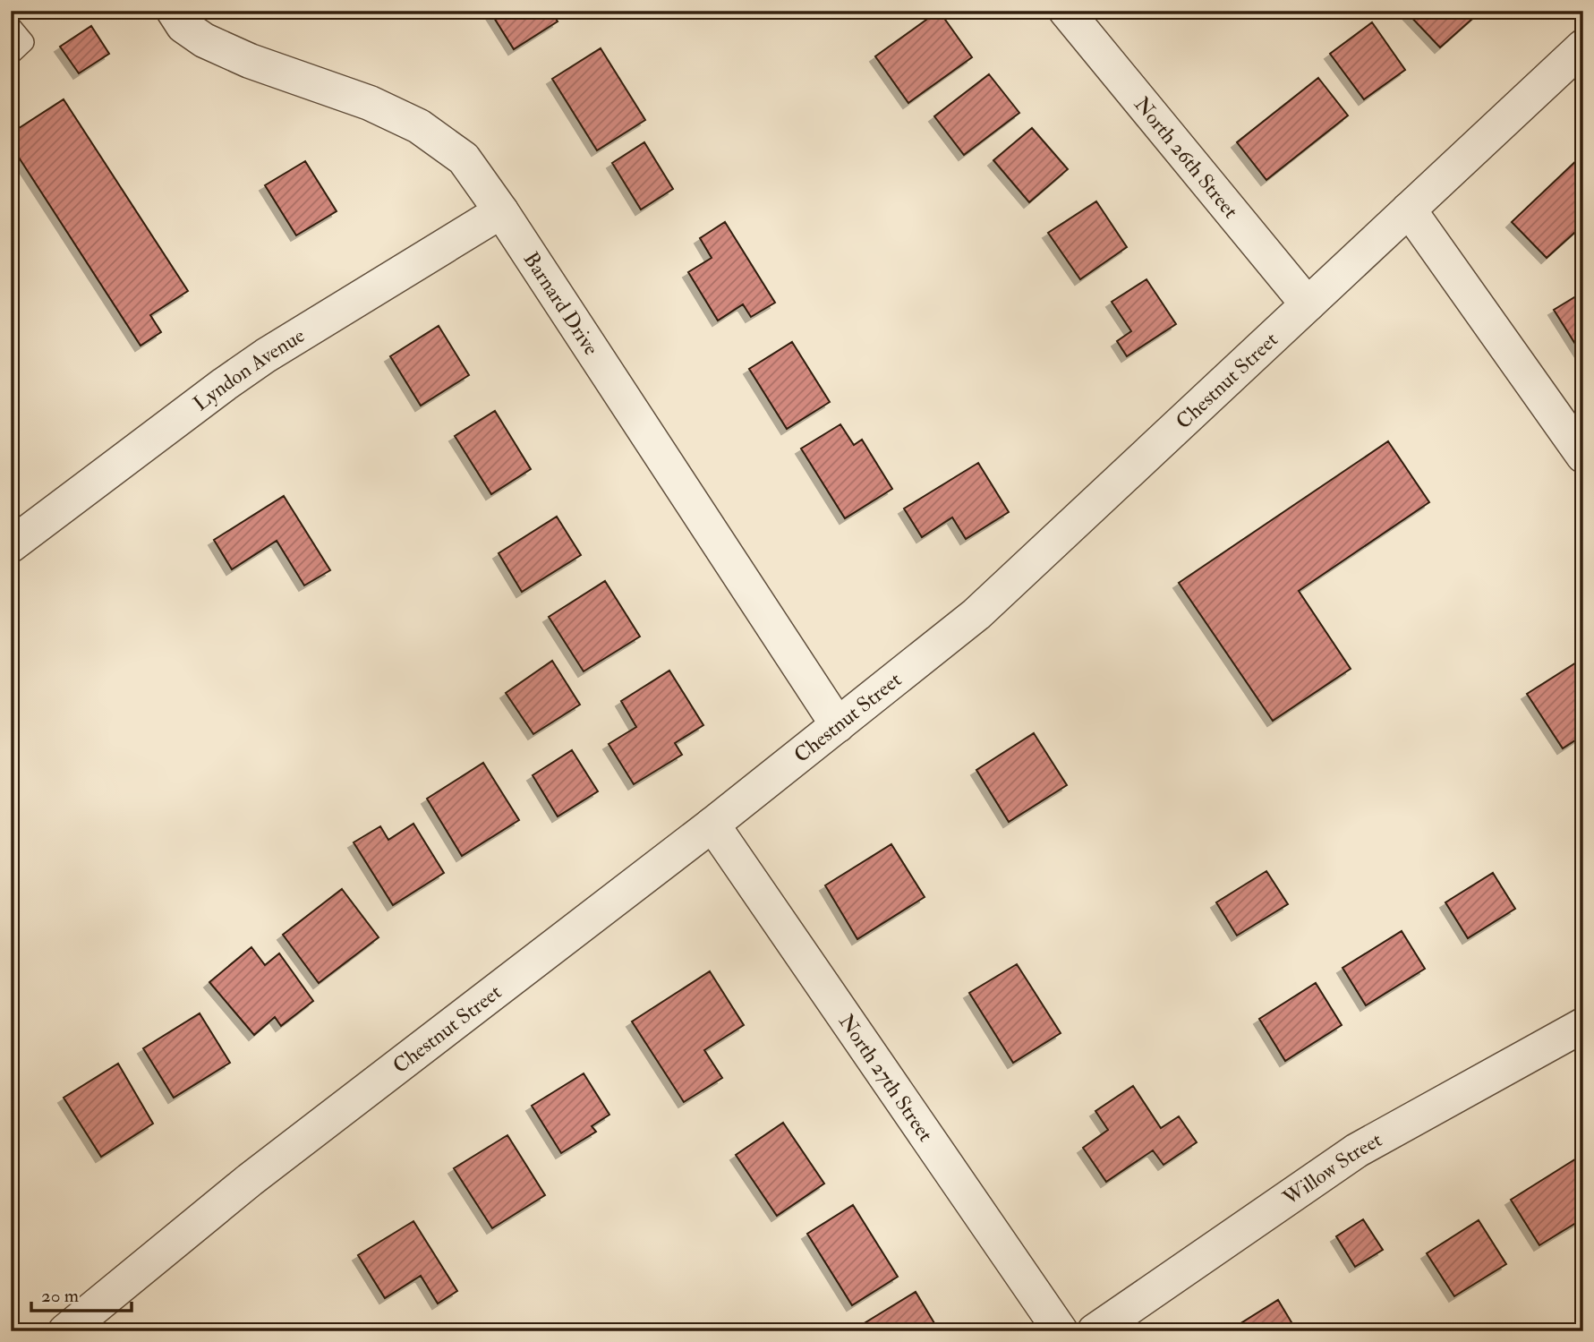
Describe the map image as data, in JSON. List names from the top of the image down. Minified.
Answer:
{"streets":{"street":["North 26th Street","Barnard Drive","Lyndon Avenue","Chestnut Street","North 27th Street","Willow Street"]},"crossings":[["North 26th Street","Chestnut Street"],["Barnard Drive","Lyndon Avenue"],["Barnard Drive","Chestnut Street"],["Chestnut Street","North 27th Street"]],"scale_bar":"20 m"}
